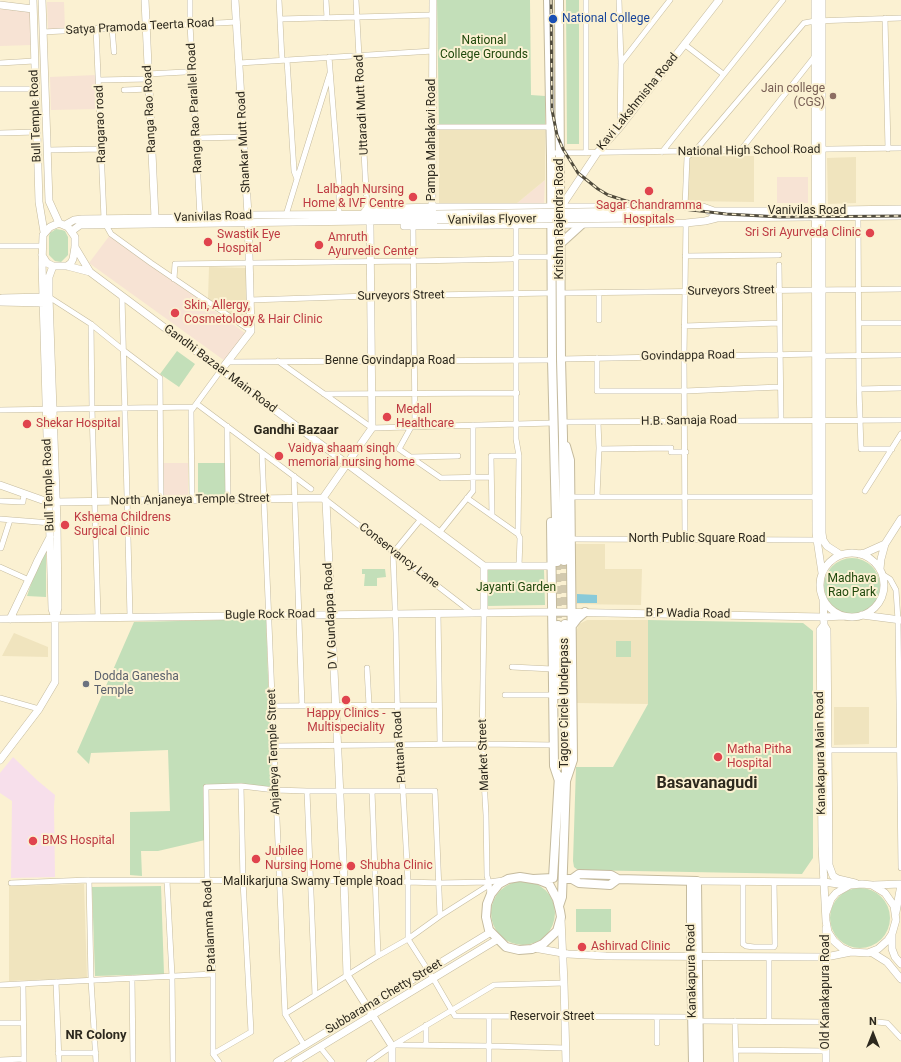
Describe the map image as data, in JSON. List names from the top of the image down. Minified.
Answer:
{"streets":{"main road":["Kavi Lakshmisha Road","Ranga Rao Road","Bull Temple Road","Pampa Mahakavi Road","Shankar Mutt Road","Vanivilas Road","Krishna Rajendra Road","Vanivilas Flyover","Gandhi Bazaar Main Road","North Anjaneya Temple Street","B P Wadia Road","Bugle Rock Road","D V Gundappa Road","Tagore Circle Underpass","Kanakapura Main Road","Kanakapura Road","Old Kanakapura Road","Subbarama Chetty Street"],"street":["Satya Pramoda Teerta Road","Uttaradi Mutt Road","Ranga Rao Parallel Road","Rangarao road","National High School Road","Surveyors Street","Govindappa Road","Benne Govindappa Road","H.B. Samaja Road","North Public Square Road","Conservancy Lane","Puttana Road","Anjaheya Temple Street","Market Street","Mallikarjuna Swamy Temple Road","Patalamma Road","Reservoir Street"]},"crossings":[["Satya Pramoda Teerta Road","Ranga Rao Parallel Road"],["Satya Pramoda Teerta Road","Ranga Rao Road"],["Satya Pramoda Teerta Road","Bull Temple Road"],["Satya Pramoda Teerta Road","Rangarao road"],["Satya Pramoda Teerta Road","Shankar Mutt Road"],["Kavi Lakshmisha Road","National High School Road"],["Kavi Lakshmisha Road","Krishna Rajendra Road"],["Uttaradi Mutt Road","Vanivilas Road"],["Uttaradi Mutt Road","Vanivilas Flyover"],["Ranga Rao Parallel Road","Vanivilas Road"],["Ranga Rao Road","Vanivilas Road"],["Bull Temple Road","Vanivilas Road"],["Bull Temple Road","North Anjaneya Temple Street"],["Bull Temple Road","Bugle Rock Road"],["Rangarao road","Vanivilas Road"],["Pampa Mahakavi Road","Vanivilas Flyover"],["Shankar Mutt Road","Vanivilas Road"],["Shankar Mutt Road","Surveyors Street"],["National High School Road","Krishna Rajendra Road"],["Vanivilas Road","Vanivilas Flyover"],["Krishna Rajendra Road","Surveyors Street"],["Krishna Rajendra Road","Govindappa Road"],["Krishna Rajendra Road","Benne Govindappa Road"],["Krishna Rajendra Road","H.B. Samaja Road"],["Govindappa Road","Benne Govindappa Road"],["North Anjaneya Temple Street","Conservancy Lane"],["North Anjaneya Temple Street","D V Gundappa Road"],["North Anjaneya Temple Street","Anjaheya Temple Street"],["Conservancy Lane","Bugle Rock Road"],["Conservancy Lane","D V Gundappa Road"],["Conservancy Lane","Puttana Road"],["B P Wadia Road","Bugle Rock Road"],["B P Wadia Road","Kanakapura Main Road"],["B P Wadia Road","Market Street"],["Bugle Rock Road","D V Gundappa Road"],["Bugle Rock Road","Puttana Road"],["Bugle Rock Road","Anjaheya Temple Street"],["Bugle Rock Road","Market Street"],["D V Gundappa Road","Mallikarjuna Swamy Temple Road"],["Puttana Road","Mallikarjuna Swamy Temple Road"],["Anjaheya Temple Street","Mallikarjuna Swamy Temple Road"],["Anjaheya Temple Street","Subbarama Chetty Street"],["Kanakapura Main Road","Old Kanakapura Road"],["Market Street","Mallikarjuna Swamy Temple Road"],["Market Street","Subbarama Chetty Street"],["Mallikarjuna Swamy Temple Road","Patalamma Road"],["Mallikarjuna Swamy Temple Road","Subbarama Chetty Street"],["Kanakapura Road","Reservoir Street"],["Old Kanakapura Road","Reservoir Street"]],"districts":["Gandhi Bazaar","Basavanagudi","NR Colony"],"parks":["National College Grounds","Madhava Rao Park","Jayanti Garden"],"places":["National College","Jain college (CGS)","Sagar Chandramma Hospitals","Lalbagh Nursing Home & IVF Centre","Sri Sri Ayurveda Clinic","Swastik Eye Hospital","Amruth Ayurvedic Center","Skin, Allergy, Cosmetology & Hair Clinic","Medall Healthcare","Shekar Hospital","Vaidya shaam singh memorial nursing home","Kshema Childrens Surgical Clinic","Dodda Ganesha Temple","Happy Clinics - Multispeciality","Matha Pitha Hospital","BMS Hospital","Jubilee Nursing Home","Shubha Clinic","Ashirvad Clinic"],"north":"top"}
